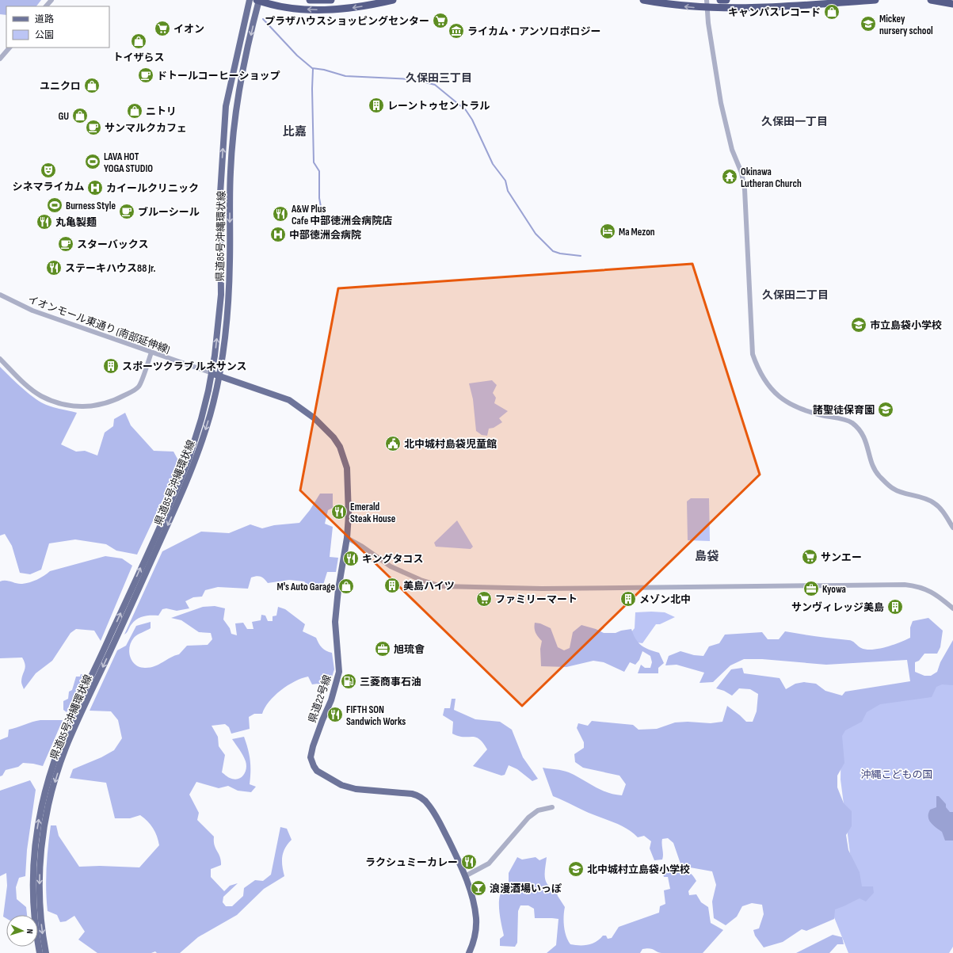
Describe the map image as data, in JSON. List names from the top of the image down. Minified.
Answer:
{"streets":{"main road":["県道85号沖縄環状線","県道22号線"],"street":["イオンモール東通り (南部延伸線)"]},"crossings":[["県道85号沖縄環状線","イオンモール東通り (南部延伸線)"],["県道85号沖縄環状線","県道22号線"],["イオンモール東通り (南部延伸線)","県道22号線"]],"districts":["久保田三丁目","久保田一丁目","比嘉","久保田二丁目","島袋"],"parks":["沖縄こどもの国"],"places":{"shop":["キャンパスレコード","トイザらス","ユニクロ","ニトリ","GU","M's Auto Garage"],"supermarket":["プラザハウスショッピングセンター","イオン","サンエー","ファミリーマート"],"school or university":["Mickey nursery school","市立島袋小学校","諸聖徒保育園","北中城村立島袋小学校"],"museum":["ライカム・アンソロポロジー"],"cafe":["ドトールコーヒーショップ","サンマルクカフェ","ブルーシール","スターバックス"],"building":["レーントゥセントラル","スポーツクラブ ルネサンス","美島ハイツ","メゾン北中","サンヴィレッジ美島"],"sports":["LAVA HOT YOGA STUDIO","Burness Style"],"theatre":["シネマライカム"],"temple":["Okinawa Lutheran Church"],"hospital":["カイールクリニック","中部徳洲会病院"],"restaurant":["A&W Plus Cafe 中部徳洲会病院店","丸亀製麺","ステーキハウス88 Jr.","Emerald Steak House","キングタコス","FIFTH SON Sandwich Works","ラクシュミーカレー"],"hotel":["Ma Mezon"],"public building":["北中城村島袋児童館"],"office":["Kyowa","旭琉會"],"fuel station":["三菱商事石油"],"bar":["浪漫酒場いっぽ"]},"legend":["道路","公園"],"north":"right"}
